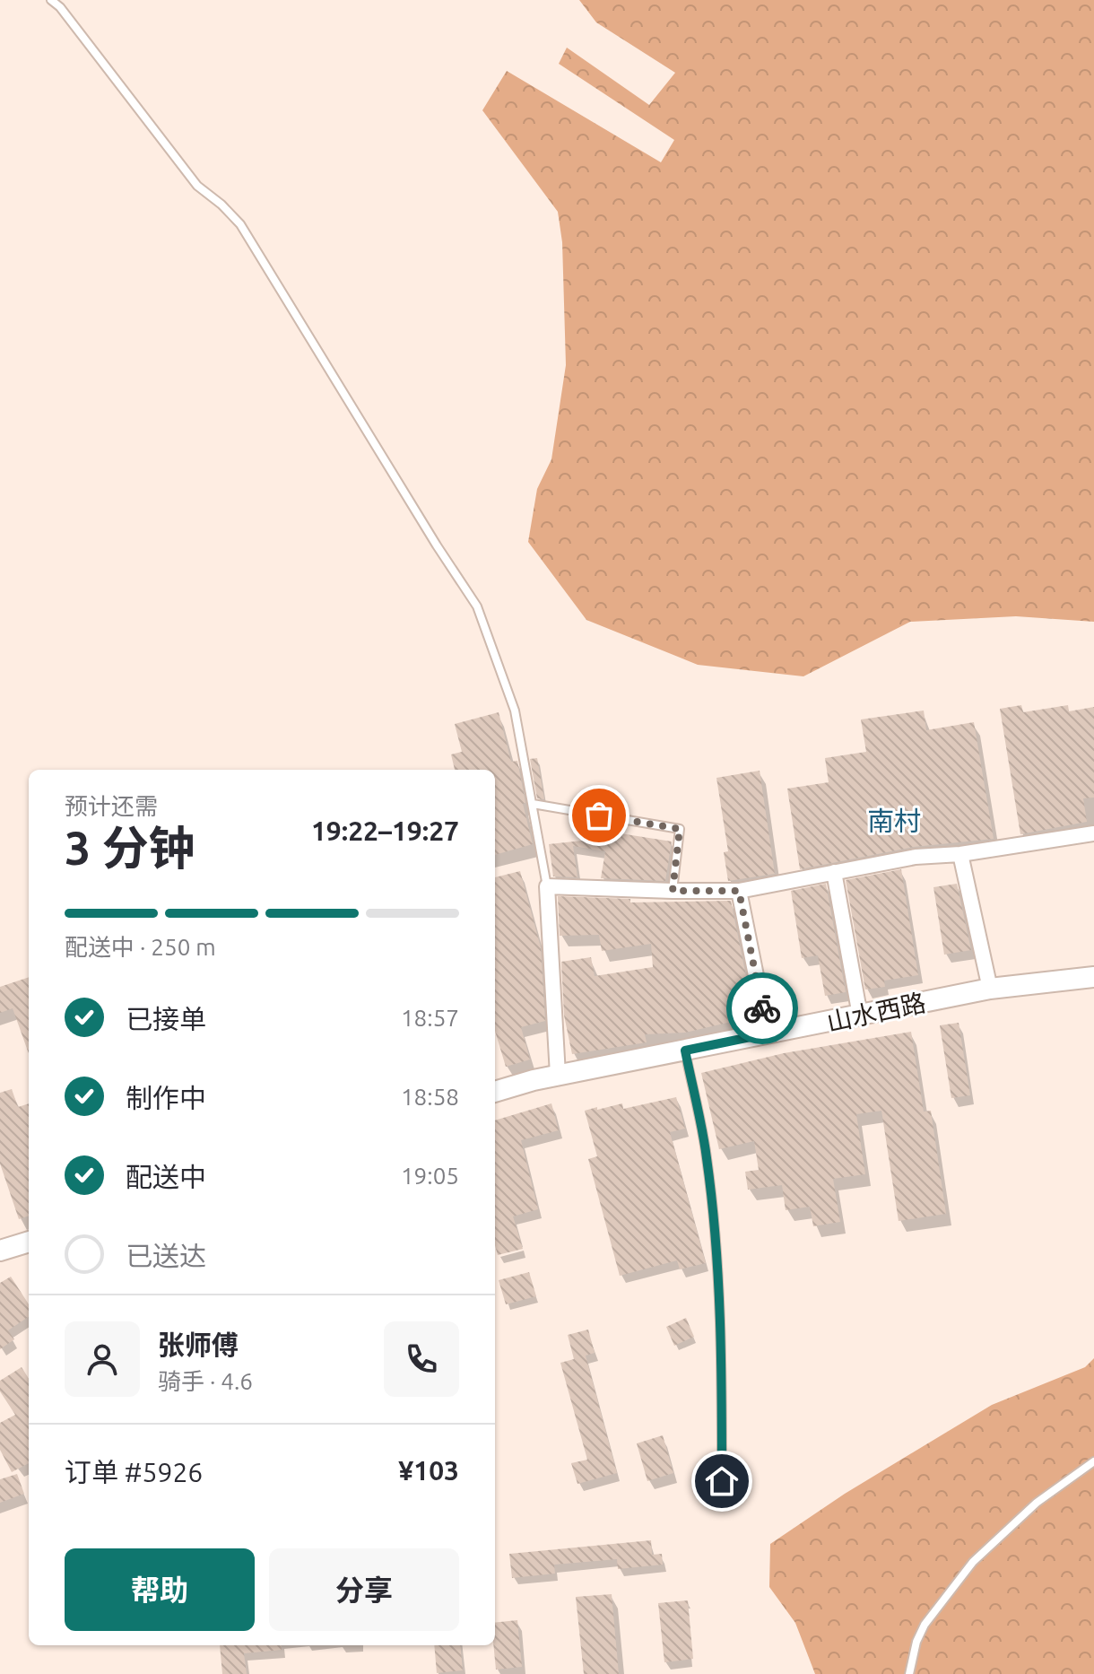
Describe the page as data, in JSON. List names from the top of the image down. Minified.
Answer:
{"streets":{"street":["山水西路"]},"districts":["南村"],"page":{"heading":["3 分钟","预计还需","19:22–19:27"],"panel":["张师傅","骑手 · 4.6","订单 #5926","¥103"],"bar":"配送中 · 250 m","list":[["已接单","18:57"],["制作中","18:58"],["配送中","19:05"],"已送达"],"buttons":["帮助","分享"]}}
